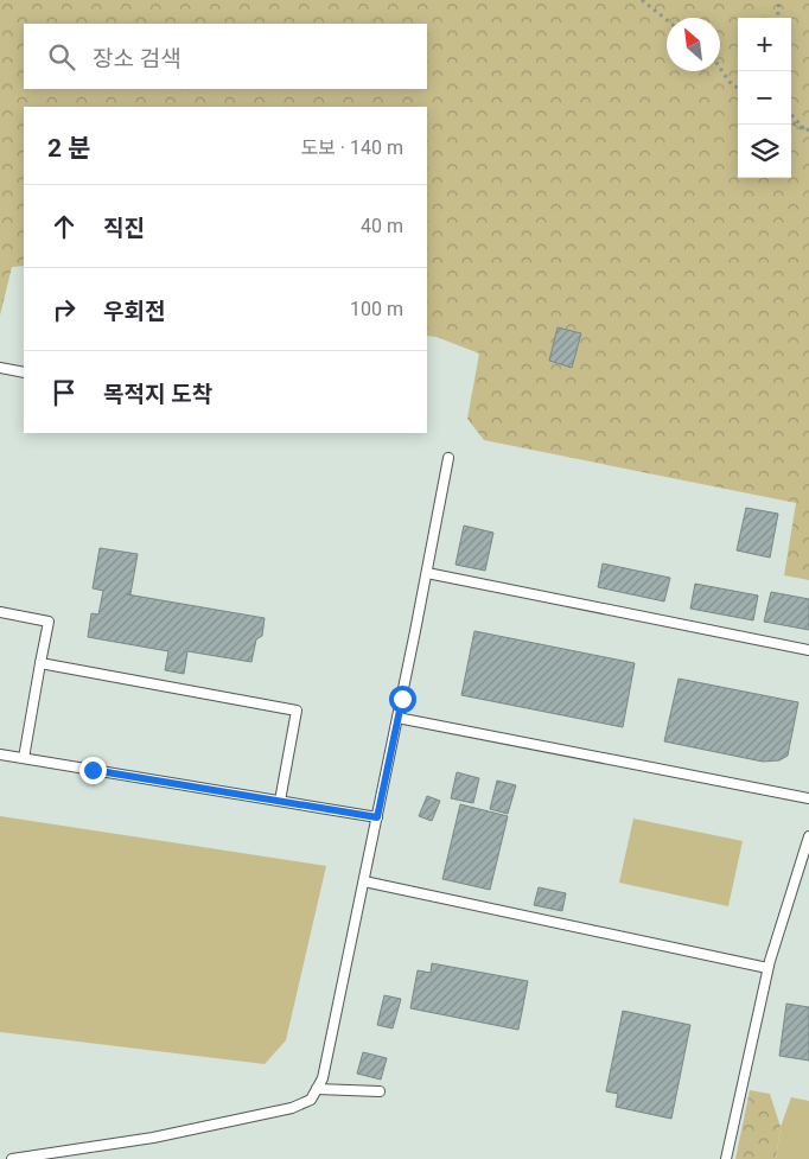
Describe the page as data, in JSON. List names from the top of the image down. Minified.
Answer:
{"north":"top left","page":{"map_buttons":["+","−"],"search":"장소 검색","heading":["2 분","도보 · 140 m"],"list":[["직진","40 m"],["우회전","100 m"],"목적지 도착"]}}
